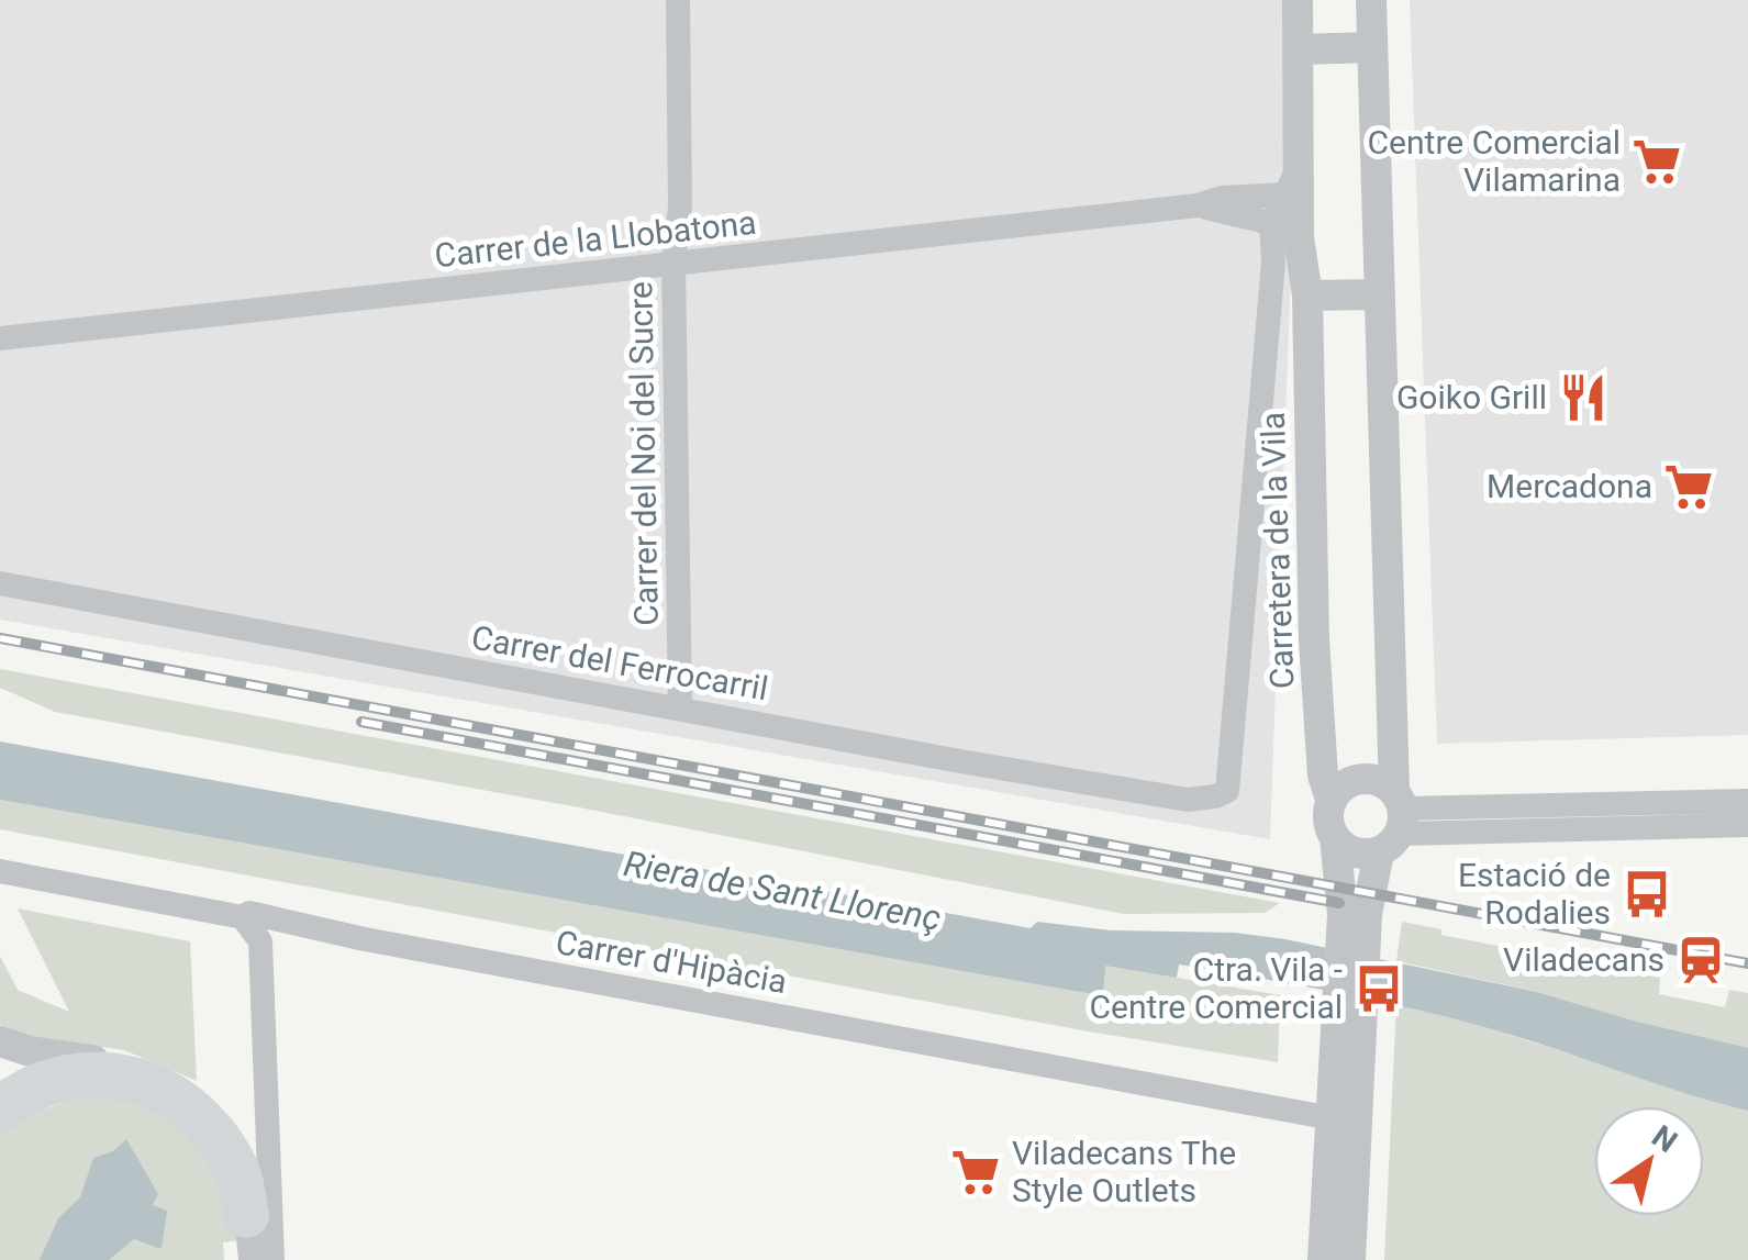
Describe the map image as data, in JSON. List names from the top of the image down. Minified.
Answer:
{"streets":{"street":["Carrer de la Llobatona","Carrer del Noi del Sucre","Carretera de la Vila","Carrer del Ferrocarril","Carrer d'Hipàcia"]},"crossings":[["Carrer de la Llobatona","Carrer del Noi del Sucre"],["Carrer de la Llobatona","Carretera de la Vila"],["Carrer de la Llobatona","Carrer del Ferrocarril"],["Carrer del Noi del Sucre","Carrer del Ferrocarril"],["Carretera de la Vila","Carrer del Ferrocarril"]],"water":["Riera de Sant Llorenç"],"places":{"supermarket":["Centre Comercial Vilamarina","Mercadona","Viladecans The Style Outlets"],"restaurant":["Goiko Grill"],"bus stop":["Estació de Rodalies","Ctra. Vila - Centre Comercial"],"station":["Viladecans"]},"north":"top right"}
